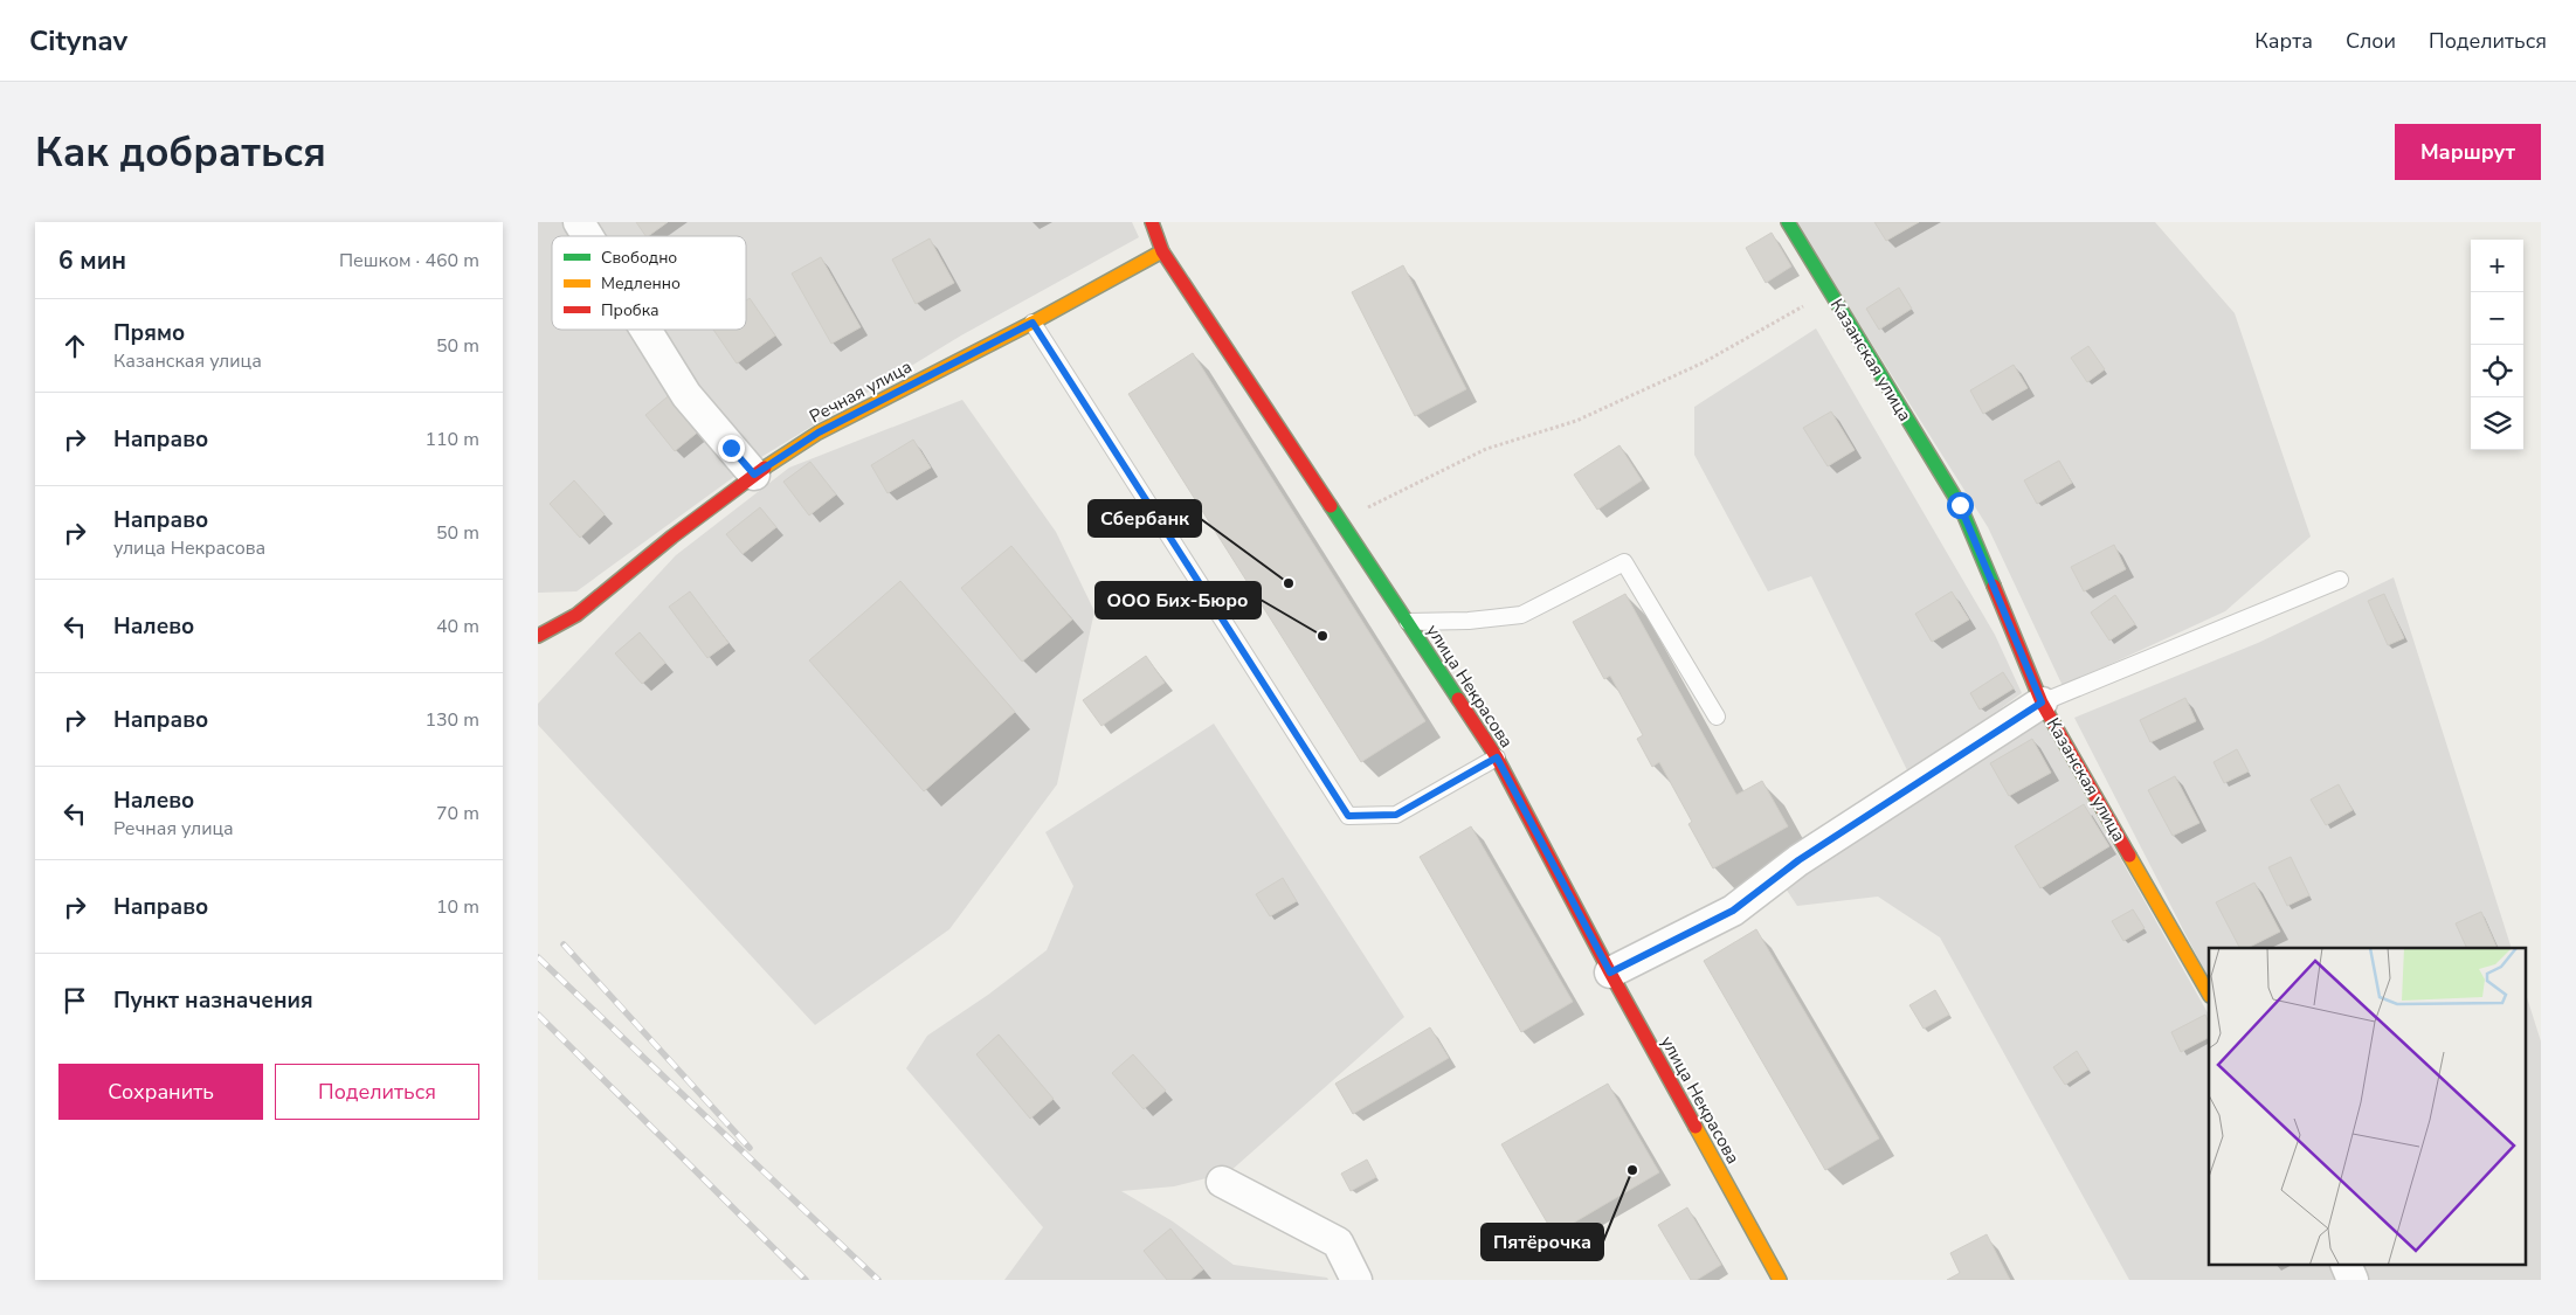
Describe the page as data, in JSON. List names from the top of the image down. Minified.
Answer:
{"streets":{"street":["Казанская улица","Речная улица","улица Некрасова"]},"crossings":[["Речная улица","улица Некрасова"]],"places":["Сбербанк","ООО Бих-Бюро","Пятёрочка"],"legend":["Свободно","Медленно","Пробка"],"page":{"header":"Citynav","nav":["Карта","Слои","Поделиться"],"buttons":["Маршрут",["Сохранить","Поделиться"]],"title":"Как добраться","heading":["6 мин","Пешком · 460 m"],"map_buttons":["+","−"],"list":[["Прямо","Казанская улица","50 m"],["Направо","110 m"],["Направо","улица Некрасова","50 m"],["Налево","40 m"],["Направо","130 m"],["Налево","Речная улица","70 m"],["Направо","10 m"],"Пункт назначения"]}}
